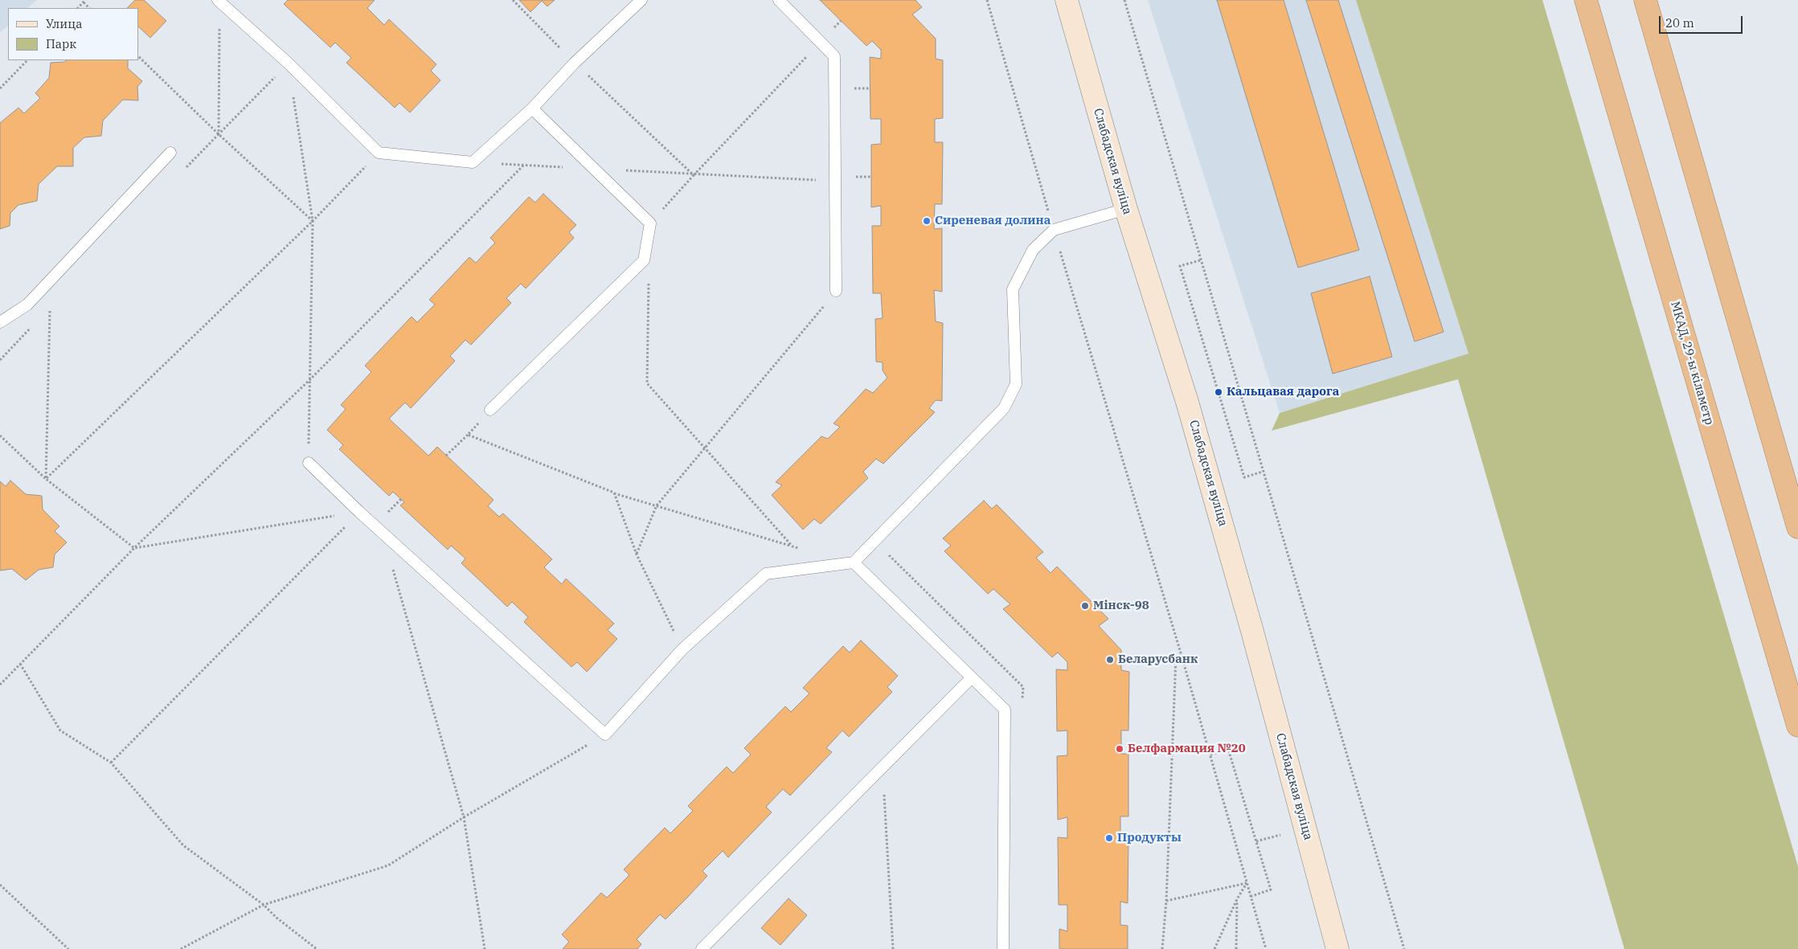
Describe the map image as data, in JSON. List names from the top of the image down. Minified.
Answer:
{"streets":{"highway":["МКАД, 29-ы кіламетр"],"main road":["Слабадская вуліца"]},"places":["Сиреневая долина","Кальцавая дарога","Мінск-98","Беларусбанк","Белфармация №20","Продукты"],"legend":["Улица","Парк"],"scale_bar":"20 m"}
